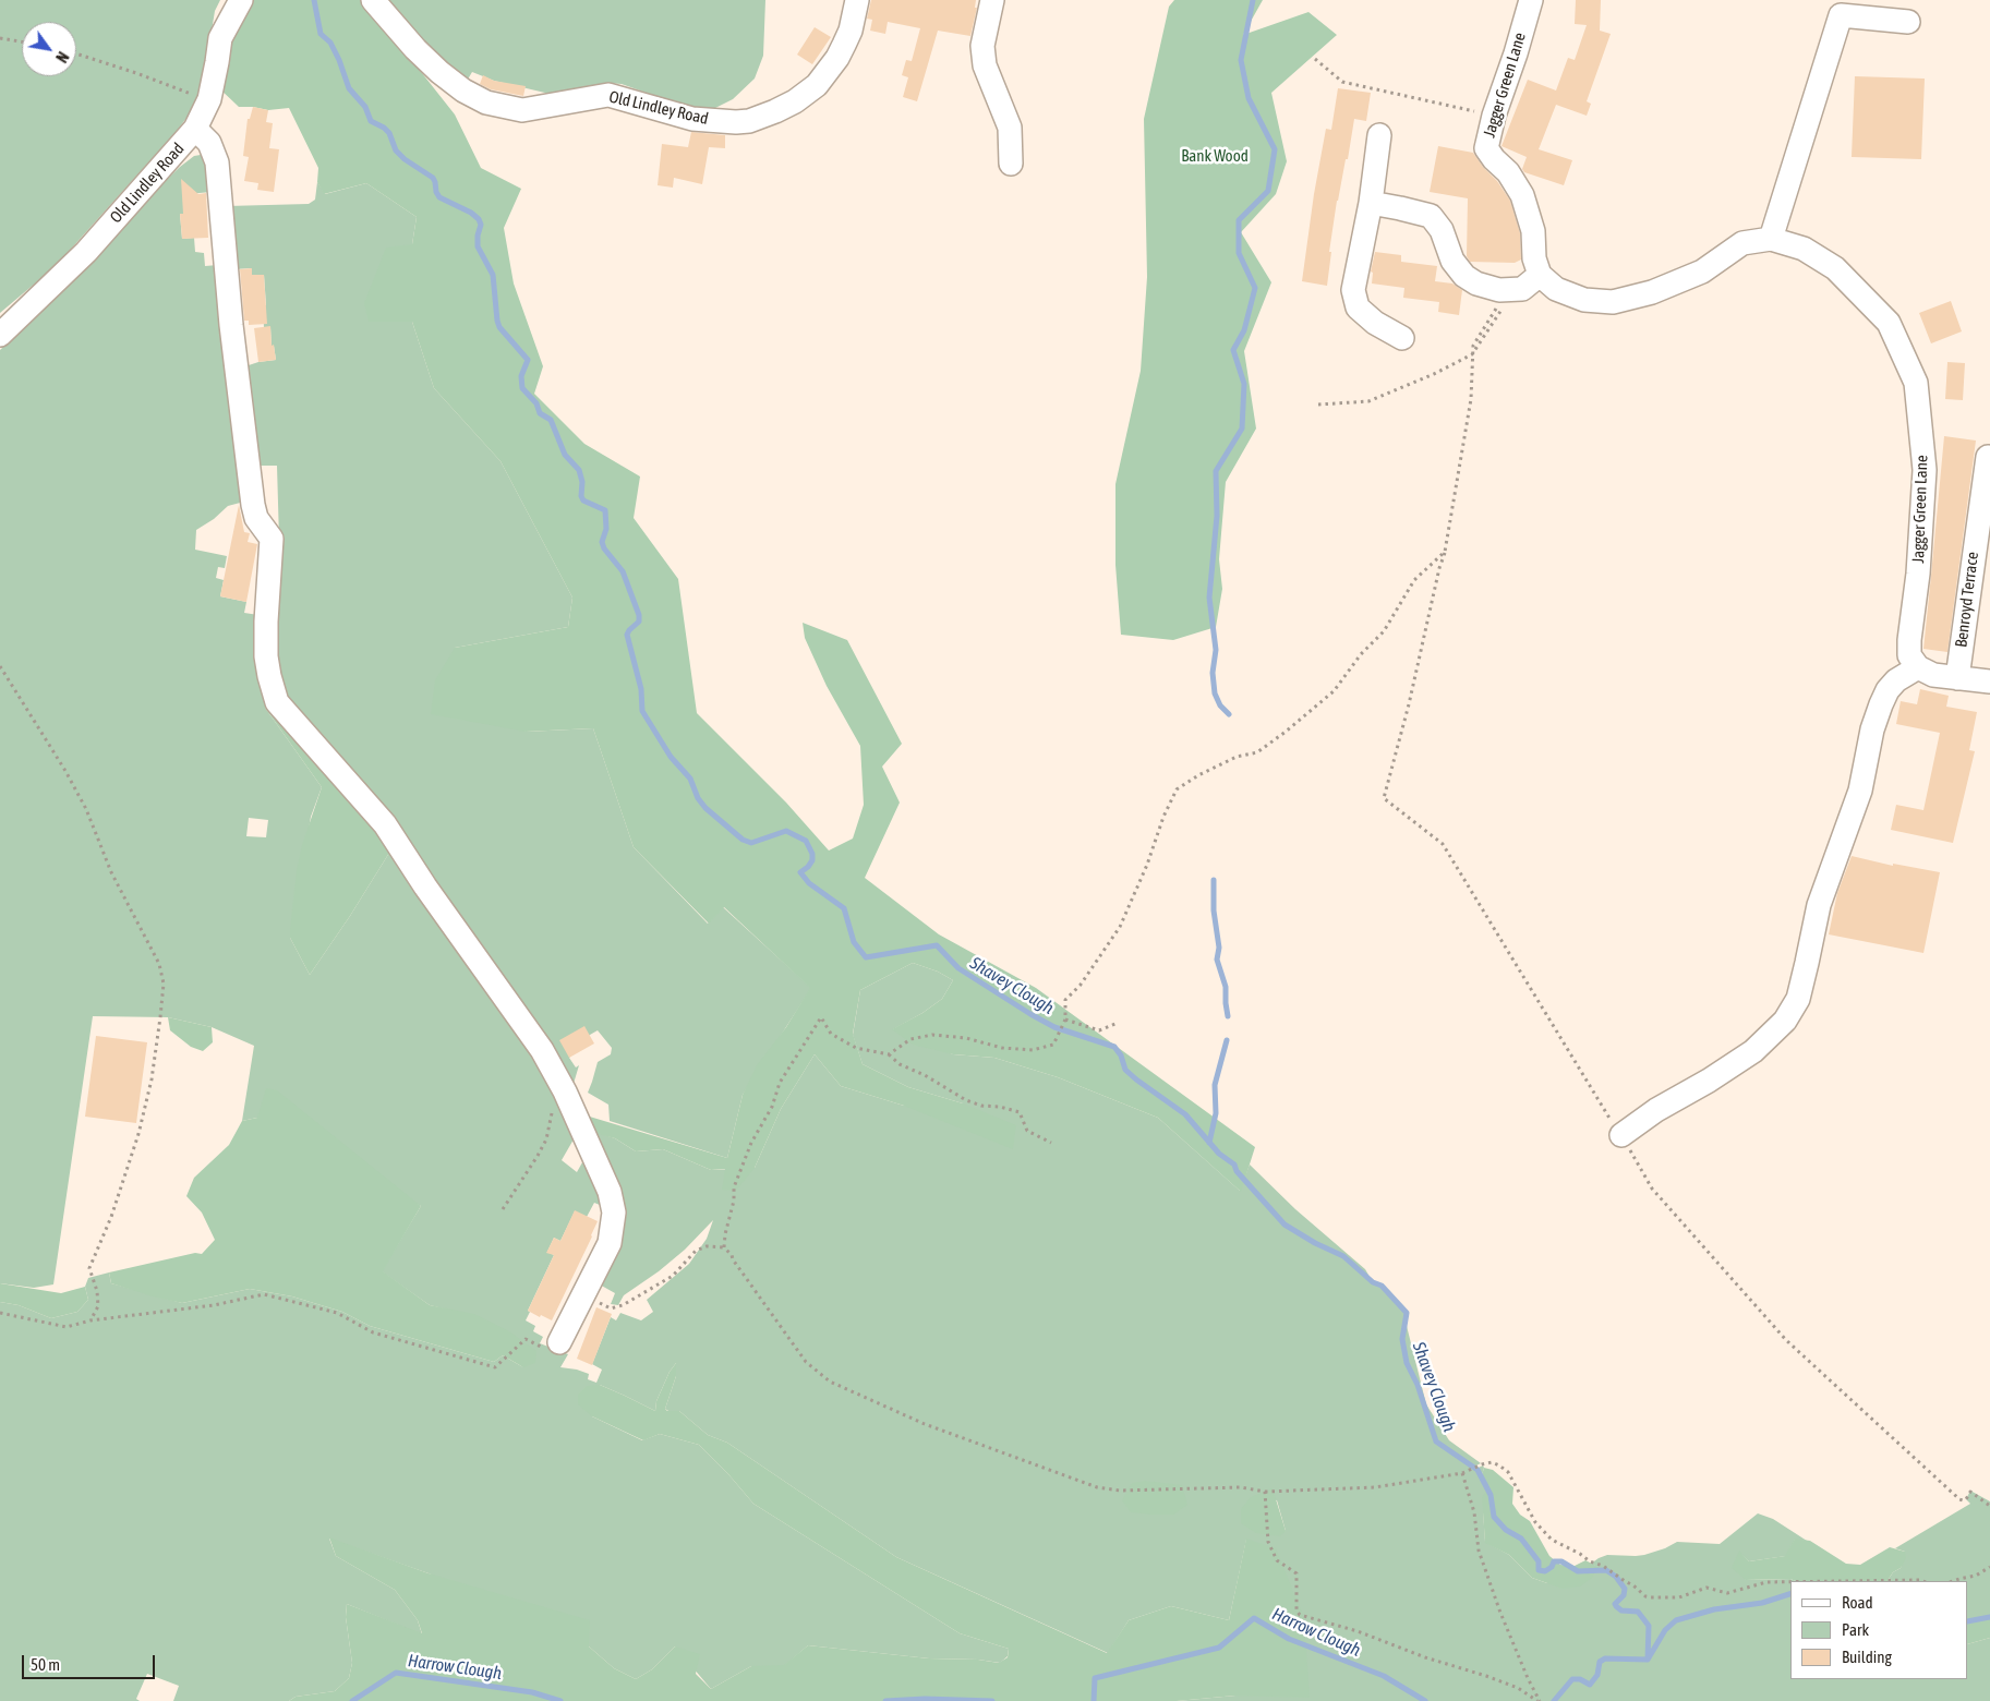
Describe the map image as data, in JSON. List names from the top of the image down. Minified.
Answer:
{"streets":{"street":["Jagger Green Lane","Old Lindley Road","Benroyd Terrace"]},"water":["Shavey Clough","Harrow Clough"],"parks":["Bank Wood"],"legend":["Road","Park","Building"],"scale_bar":"50 m","north":"bottom right"}
